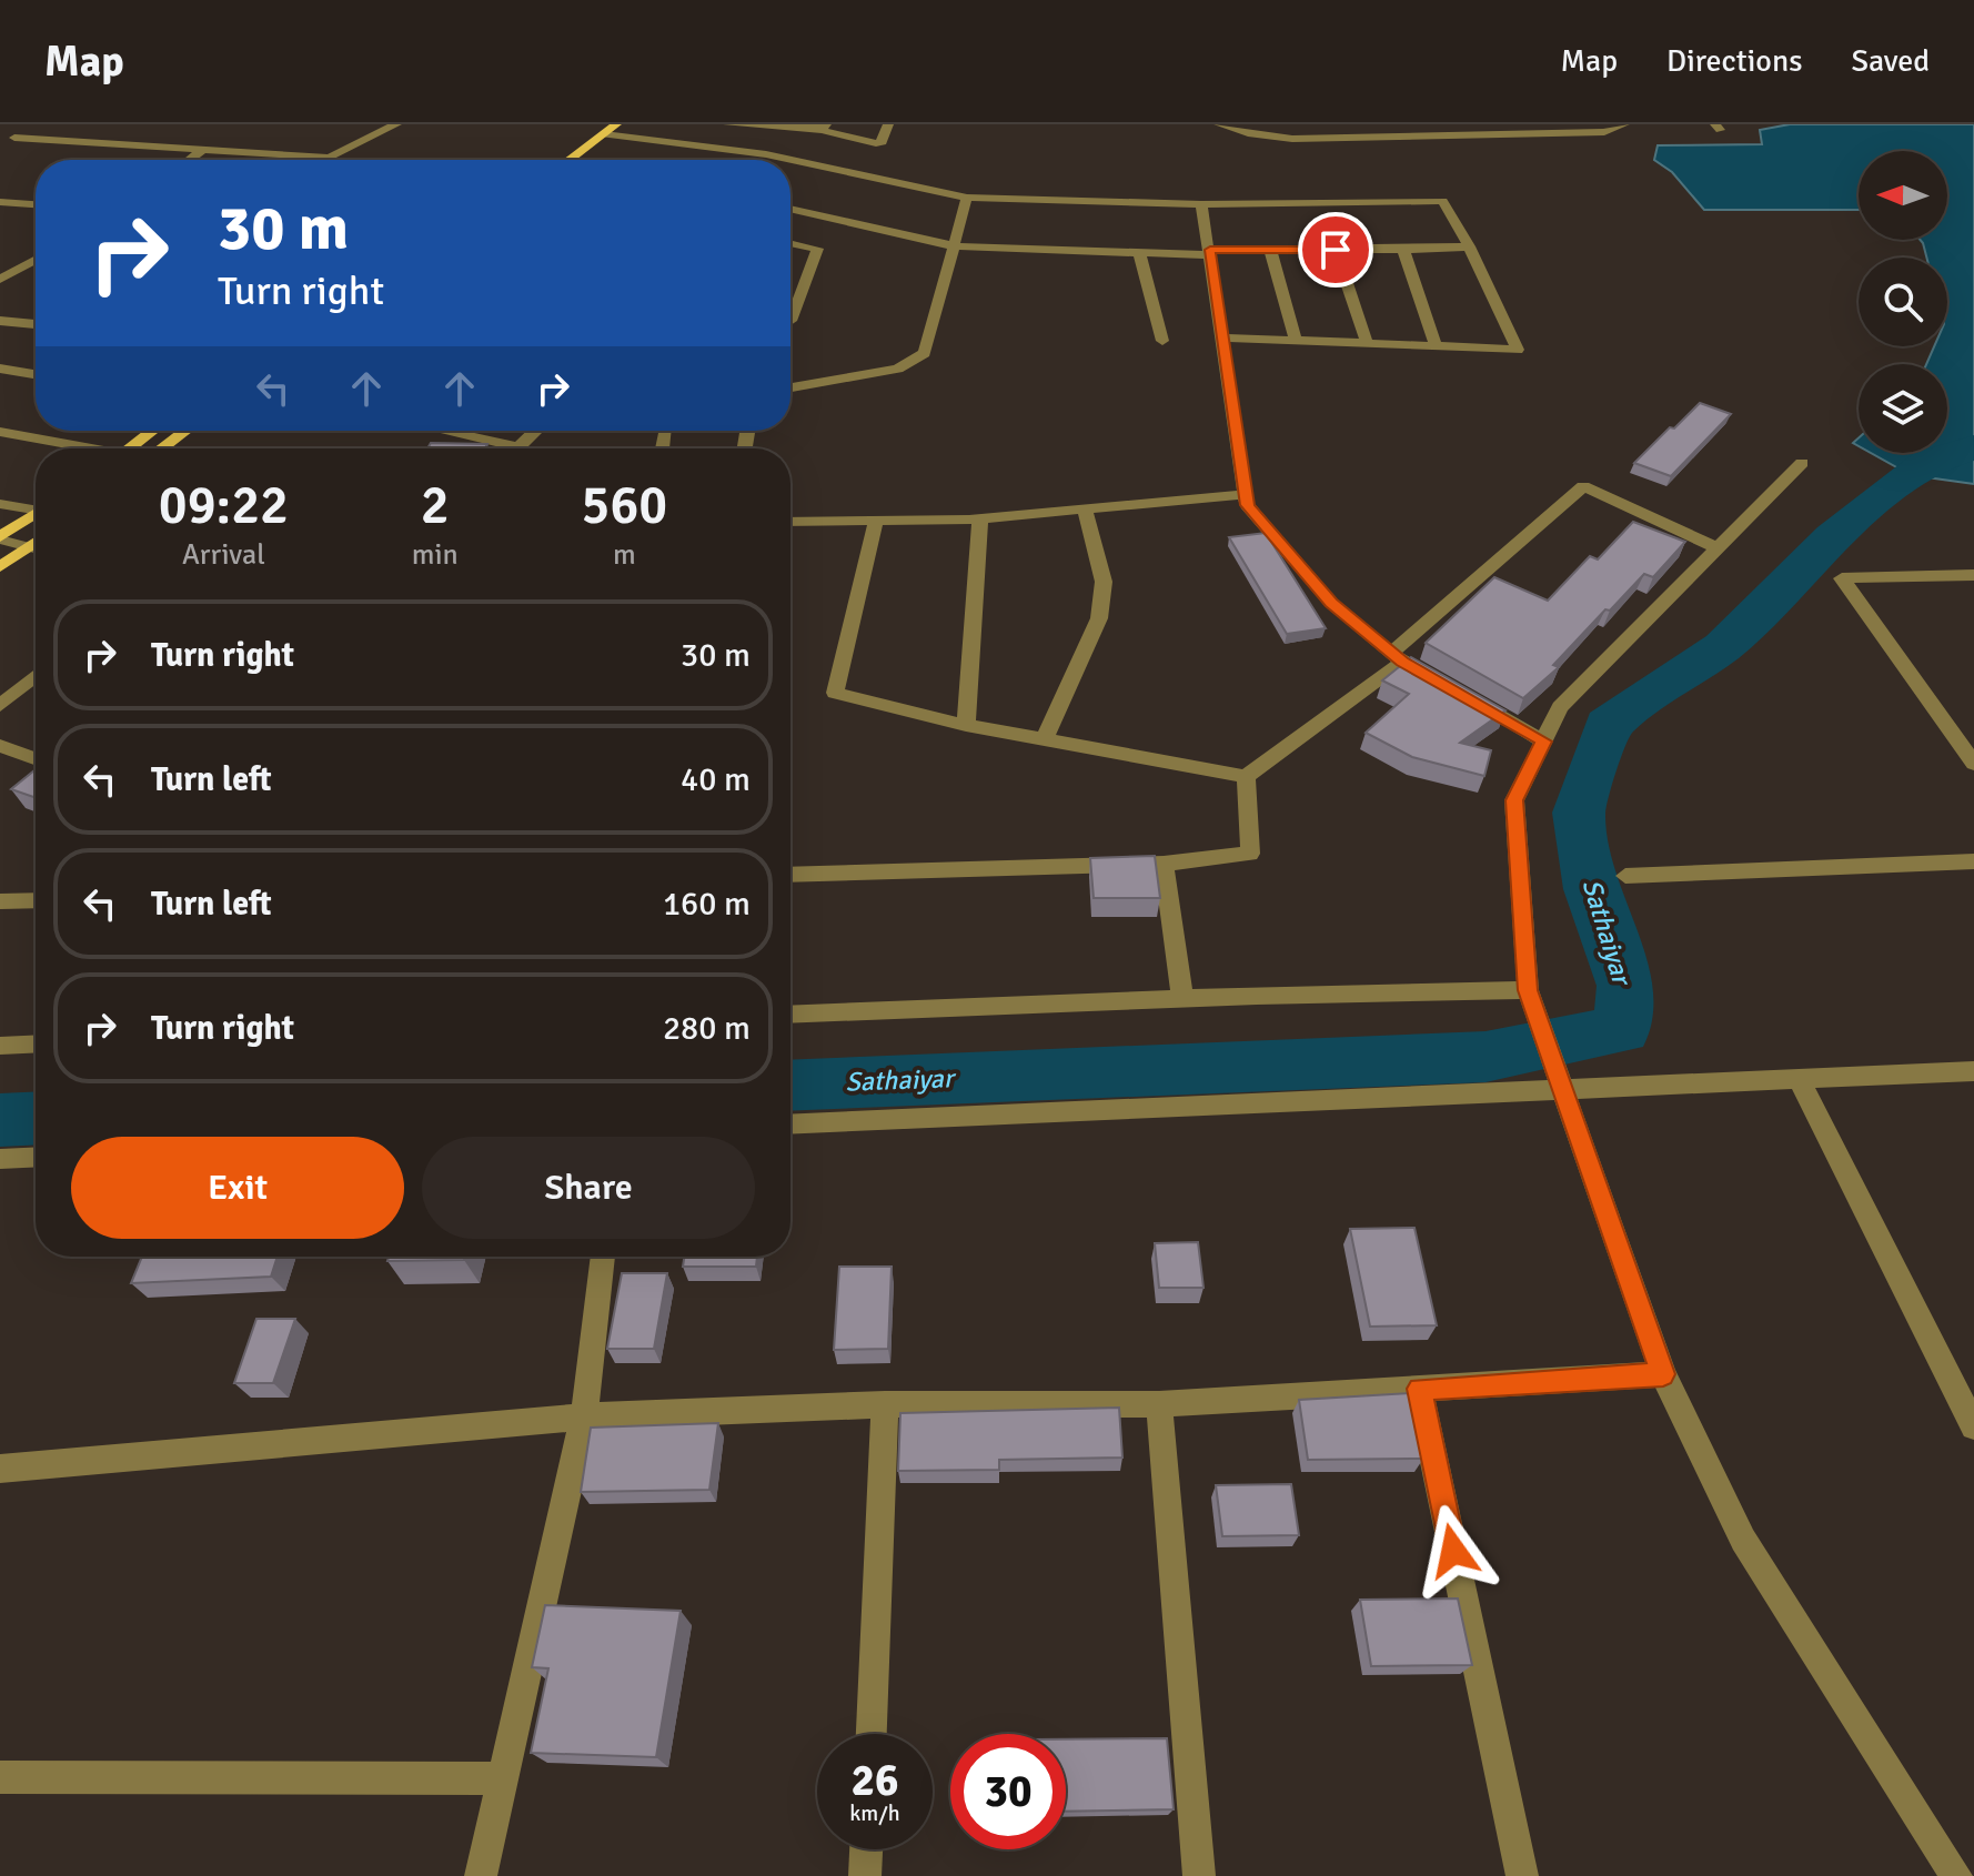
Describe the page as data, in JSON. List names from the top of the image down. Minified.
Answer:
{"water":["Sathaiyar"],"north":"left","page":{"header":"Map","nav":["Map","Directions","Saved"],"turn":["30 m","Turn right"],"eta":["09:22","Arrival","2","min","560","m"],"list":[{"name":"Turn right","value":"30 m"},{"name":"Turn left","value":"40 m"},{"name":"Turn left","value":"160 m"},{"name":"Turn right","value":"280 m"}],"buttons":["Exit","Share"],"speed":"26 km/h","limit":"30"}}
